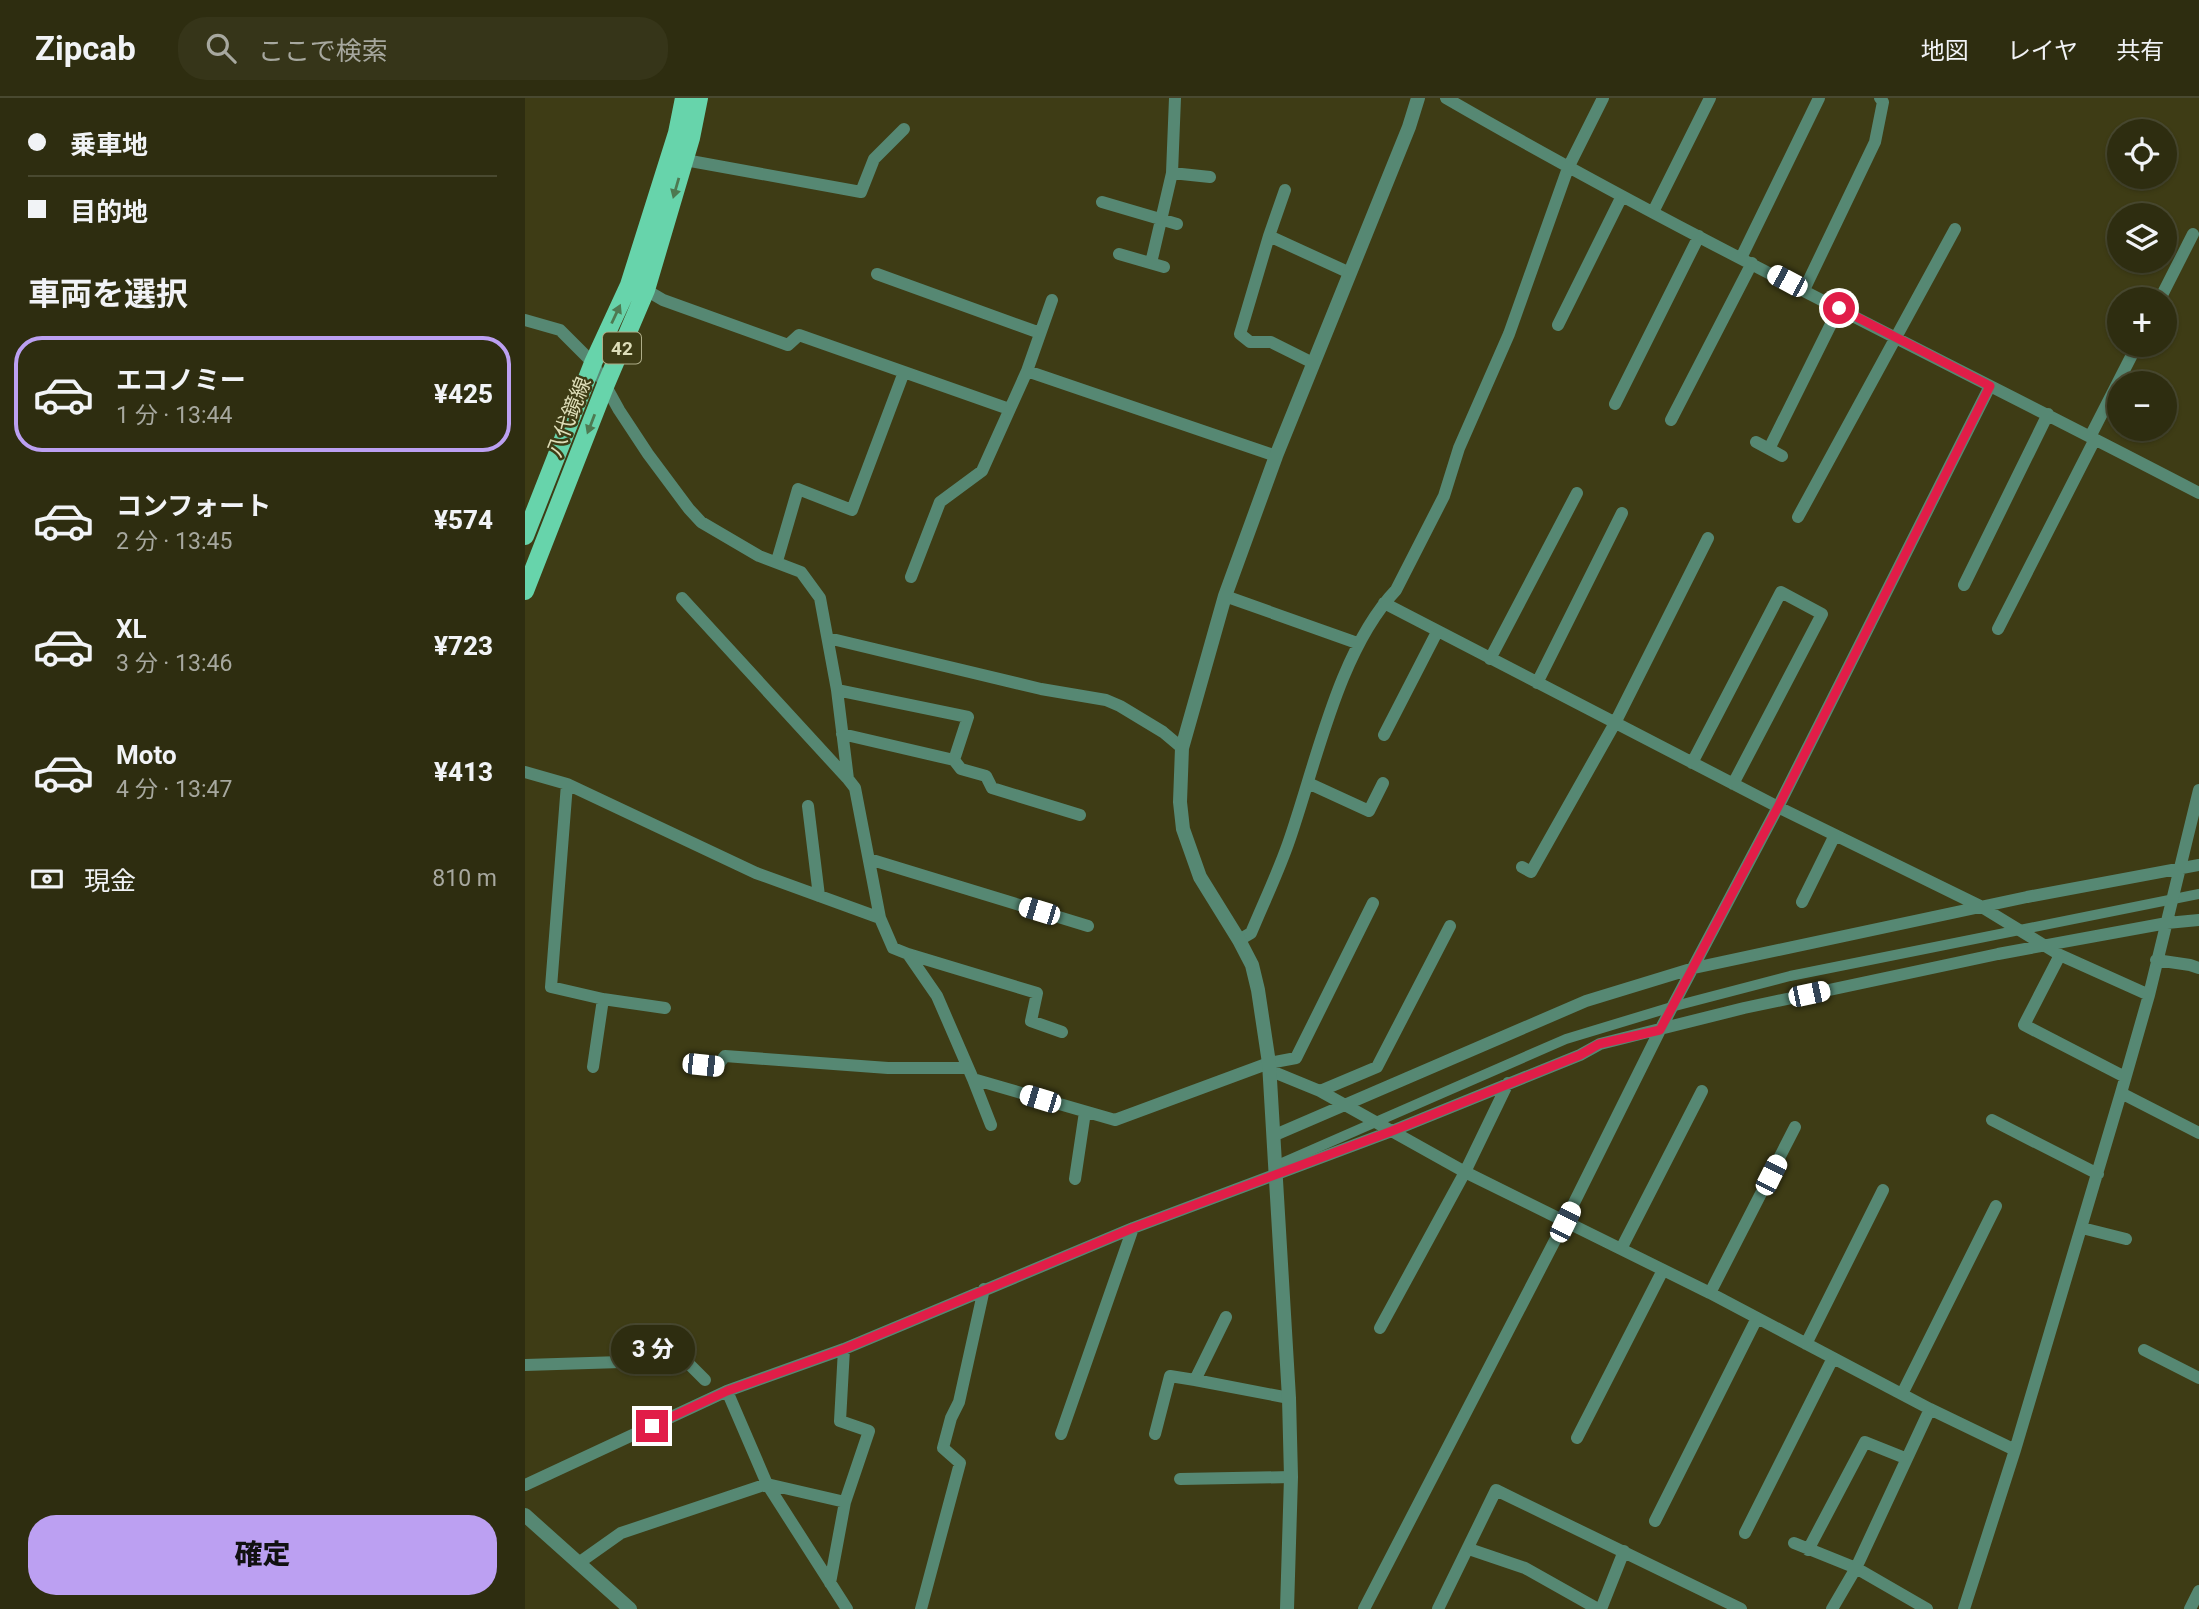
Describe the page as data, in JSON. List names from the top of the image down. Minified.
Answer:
{"streets":{"main road":["42","八代鏡線"]},"page":{"header":"Zipcab","search":"ここで検索","nav":["地図","レイヤ","共有"],"banner":["乗車地","目的地"],"map_buttons":["+","−"],"heading":"車両を選択","list":[{"name":"エコノミー","note":"1 分 · 13:44","value":"¥425"},{"name":"コンフォート","note":"2 分 · 13:45","value":"¥574"},{"name":"XL","note":"3 分 · 13:46","value":"¥723"},{"name":"Moto","note":"4 分 · 13:47","value":"¥413"}],"pay":["現金","810 m"],"bubble":"3 分","buttons":"確定"}}
